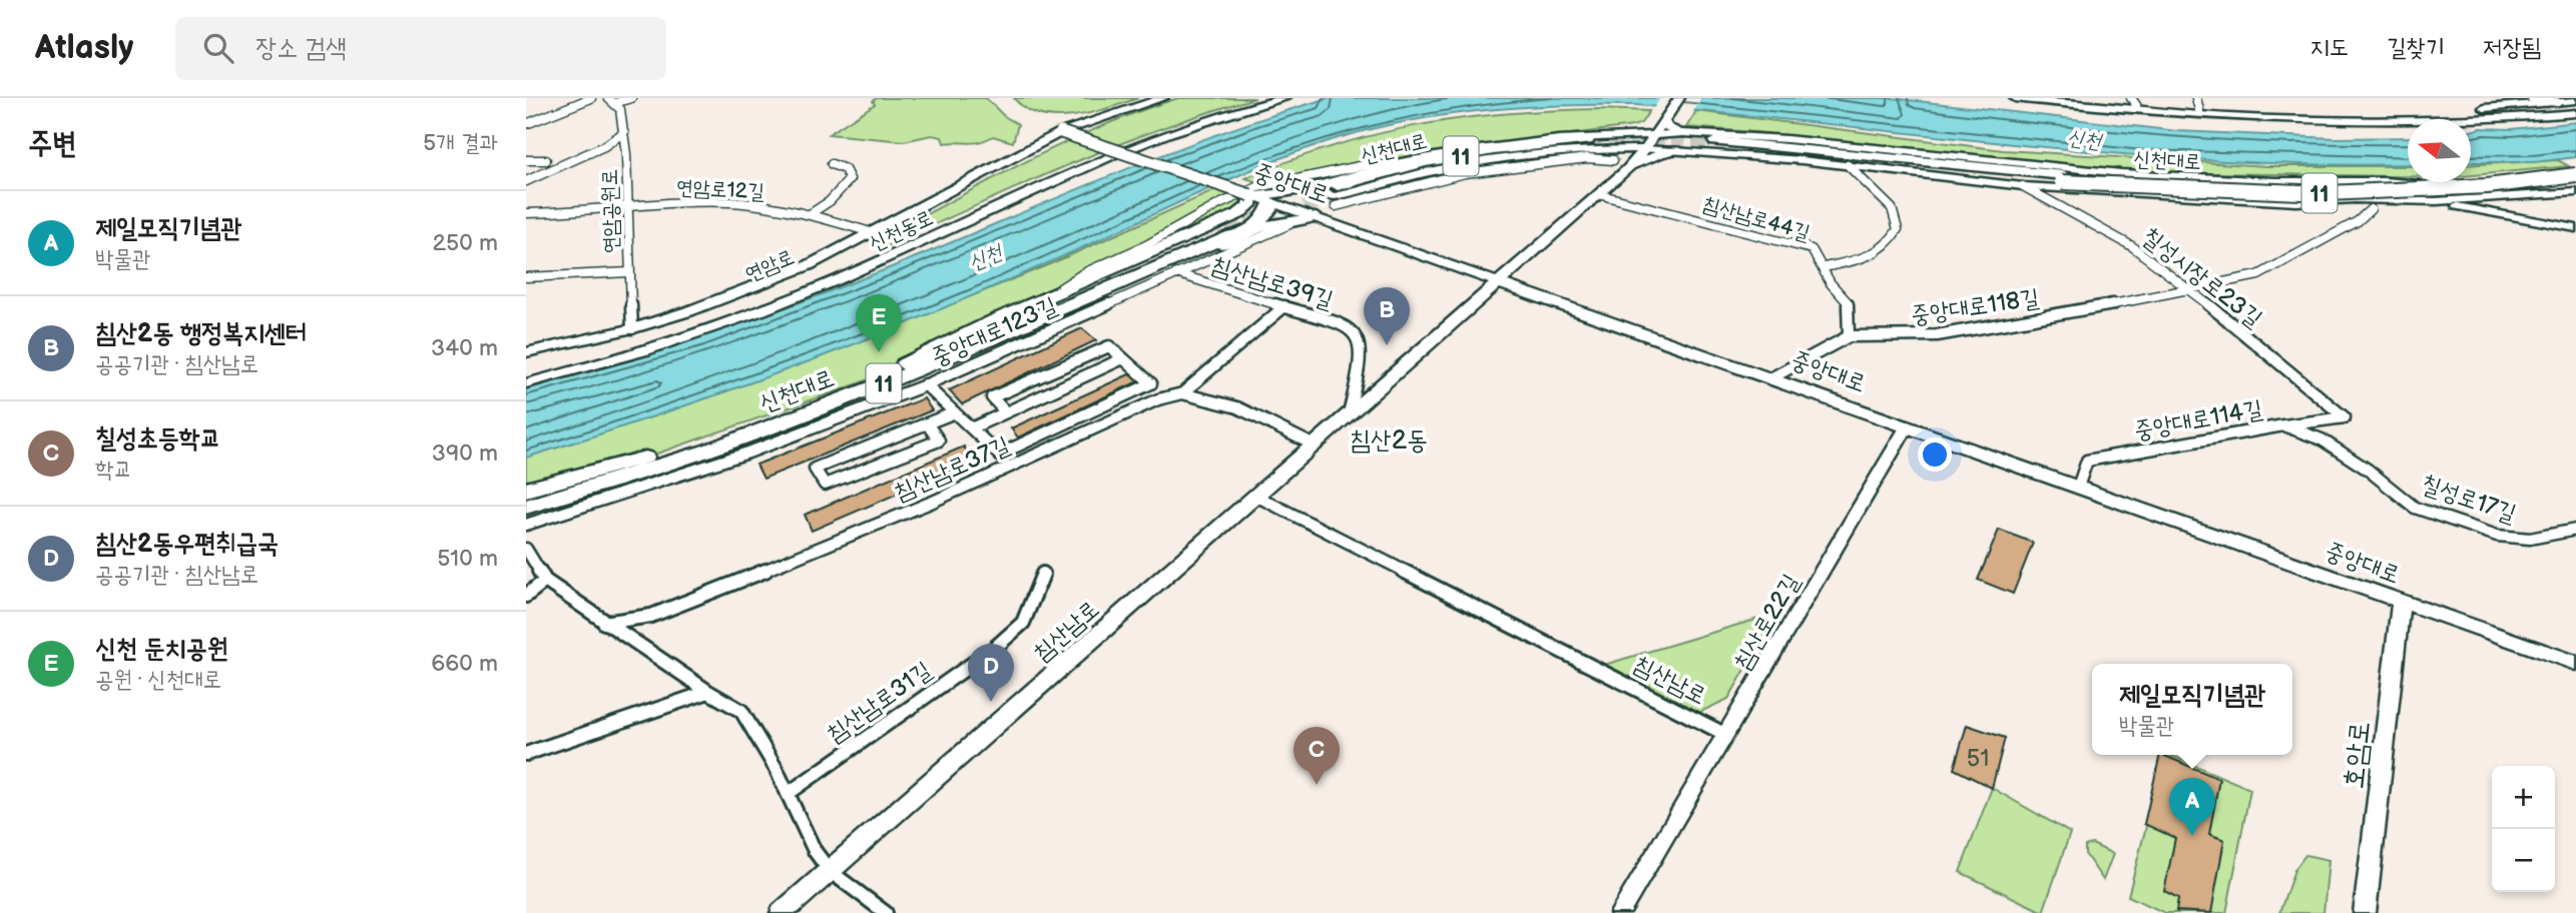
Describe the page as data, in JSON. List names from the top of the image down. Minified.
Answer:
{"streets":{"highway":["신천대로","11"],"main road":["중앙대로","신천동로","연암로","침산남로","호암로"],"street":["연암로12길","연암공원로","침산남로44길","칠성시장로23길","침산남로39길","중앙대로118길","중앙대로123길","중앙대로114길","침산남로37길","칠성로17길","침산로22길","침산남로31길"]},"crossings":[["신천대로","칠성시장로23길"],["중앙대로","연암로"],["중앙대로","중앙대로118길"],["중앙대로","중앙대로123길"],["중앙대로","중앙대로114길"],["중앙대로","침산로22길"],["중앙대로","침산남로"],["중앙대로","호암로"],["연암로12길","연암공원로"],["연암로12길","연암로"],["연암공원로","연암로"],["침산남로44길","중앙대로118길"],["침산남로44길","침산남로"],["칠성시장로23길","중앙대로118길"],["칠성시장로23길","중앙대로114길"],["침산남로39길","중앙대로123길"],["침산남로39길","침산남로"],["중앙대로114길","칠성로17길"],["침산로22길","침산남로"],["침산남로","침산남로31길"]],"districts":["침산2동"],"water":["신천"],"house_numbers":["51"],"north":"left","page":{"header":"Atlasly","search":"장소 검색","nav":["지도","길찾기","저장됨"],"heading":["주변","5개 결과"],"list":[{"mark":"A","name":"제일모직기념관","note":"박물관","value":"250 m"},{"mark":"B","name":"침산2동 행정복지센터","note":"공공기관 · 침산남로","value":"340 m"},{"mark":"C","name":"칠성초등학교","note":"학교","value":"390 m"},{"mark":"D","name":"침산2동우편취급국","note":"공공기관 · 침산남로","value":"510 m"},{"mark":"E","name":"신천 둔치공원","note":"공원 · 신천대로","value":"660 m"}],"pins":["B","E","D","C","A"],"popup":["제일모직기념관","박물관"],"map_buttons":["+","−"]}}
